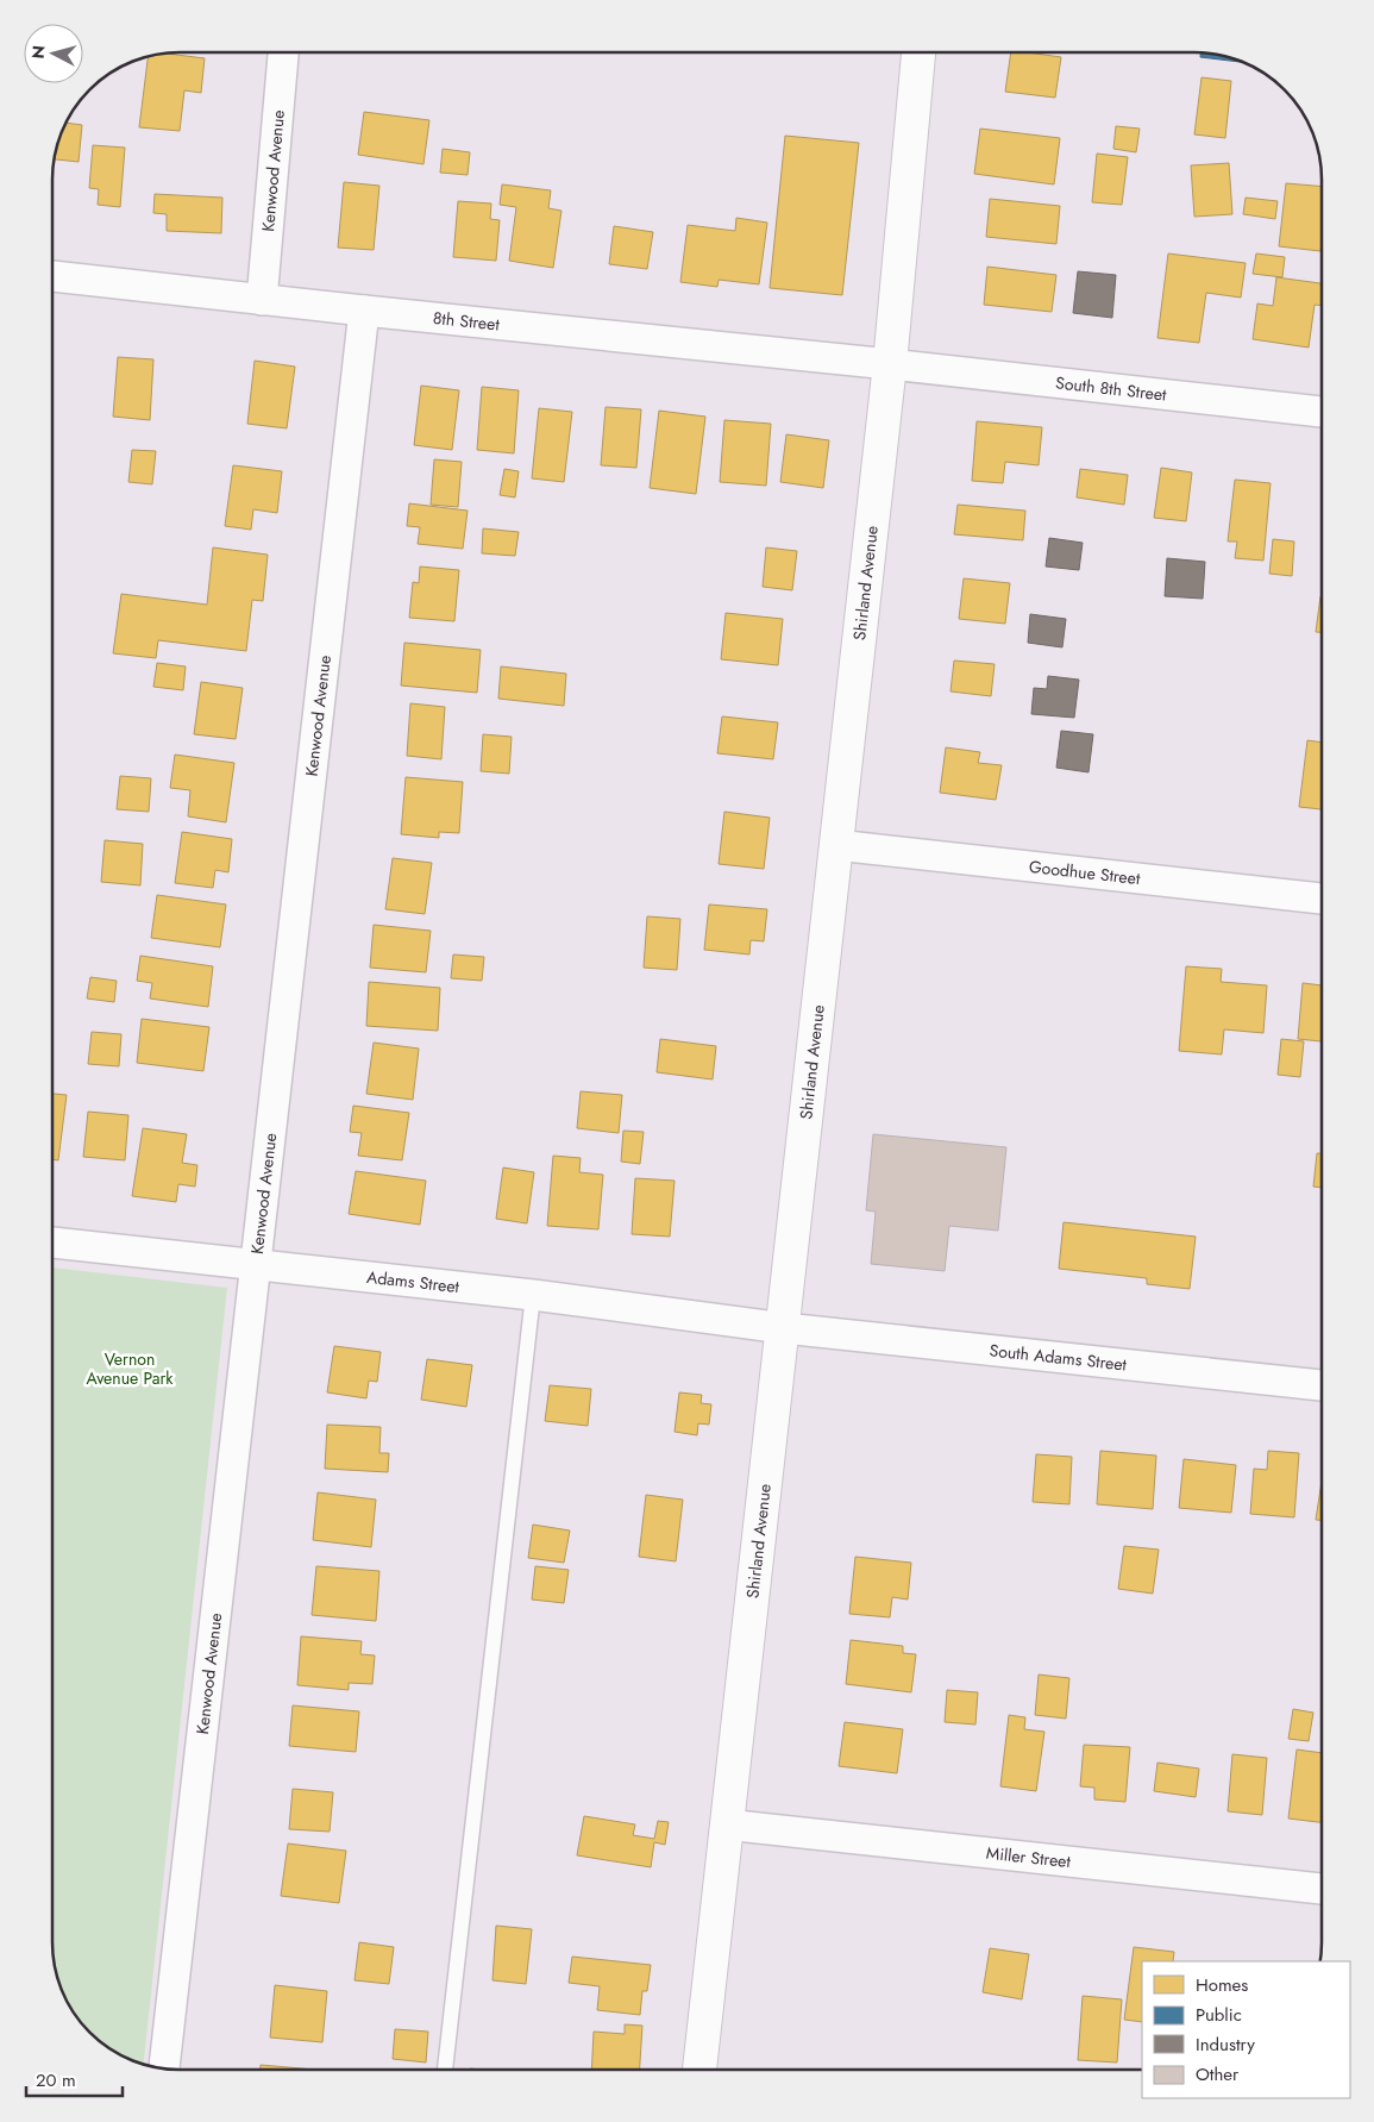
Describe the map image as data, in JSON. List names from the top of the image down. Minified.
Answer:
{"streets":{"street":["Kenwood Avenue","8th Street","South 8th Street","Shirland Avenue","Goodhue Street","Adams Street","South Adams Street","Miller Street"]},"crossings":[["Kenwood Avenue","8th Street"],["Kenwood Avenue","Adams Street"],["8th Street","South 8th Street"],["8th Street","Shirland Avenue"],["South 8th Street","Shirland Avenue"],["Shirland Avenue","Goodhue Street"],["Shirland Avenue","Adams Street"],["Shirland Avenue","South Adams Street"],["Shirland Avenue","Miller Street"],["Adams Street","South Adams Street"]],"parks":["Vernon Avenue Park"],"legend":["Homes","Public","Industry","Other"],"scale_bar":"20 m","north":"left"}
